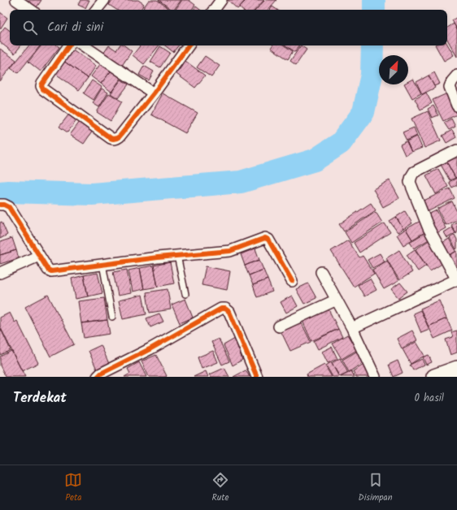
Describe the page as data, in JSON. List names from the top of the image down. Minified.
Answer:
{"north":"top right","page":{"search":"Cari di sini","heading":["Terdekat","0 hasil"],"nav":["Peta","Rute","Disimpan"]}}
